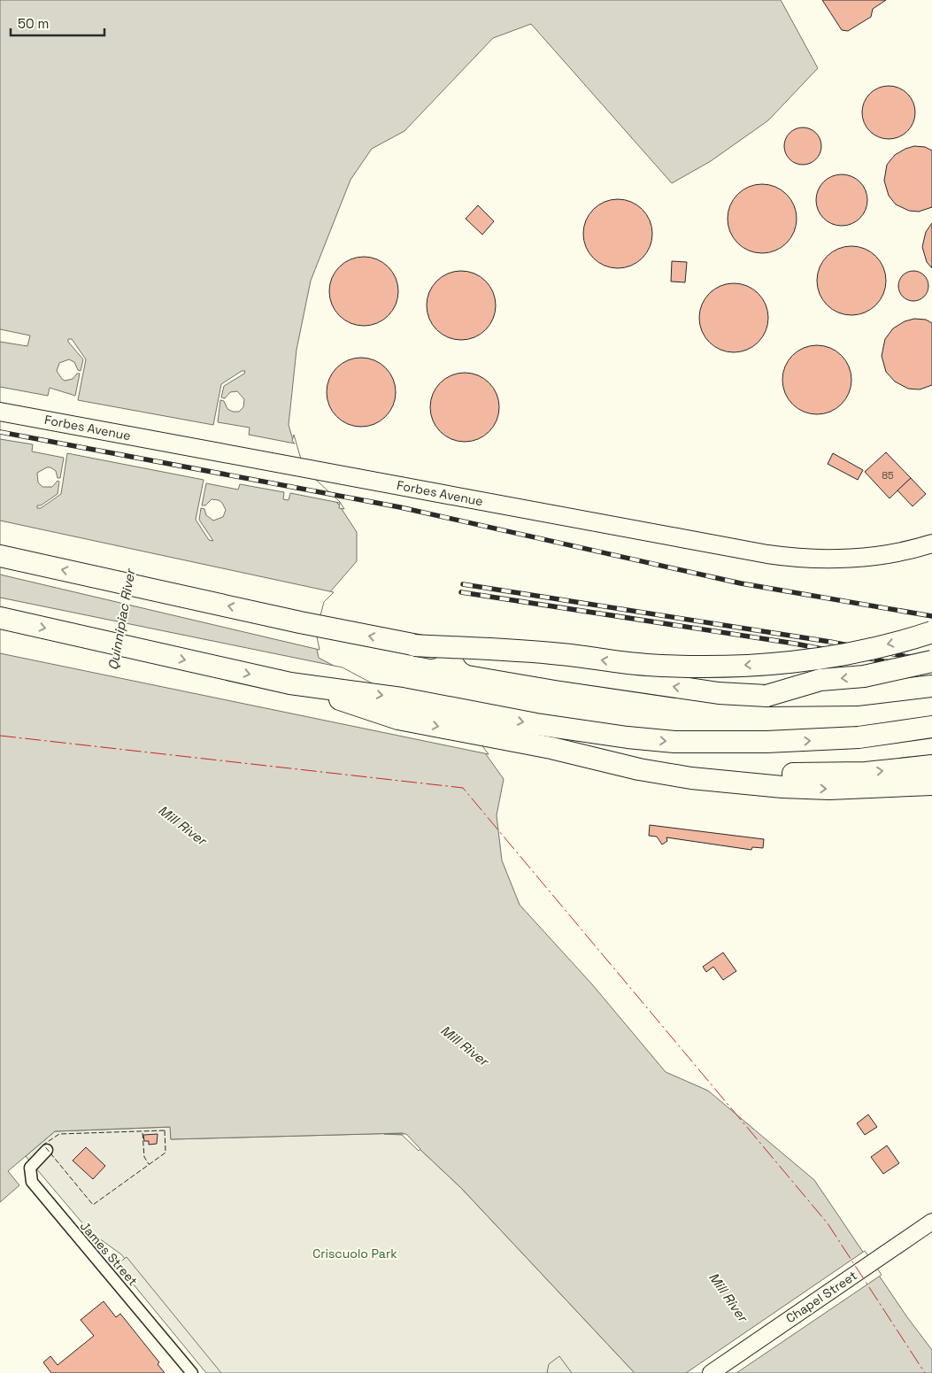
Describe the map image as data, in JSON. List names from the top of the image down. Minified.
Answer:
{"streets":{"main road":["Forbes Avenue","Chapel Street"],"street":["James Street"]},"water":["Quinnipiac River","Mill River"],"parks":["Criscuolo Park"],"house_numbers":["85"],"scale_bar":"50 m"}
